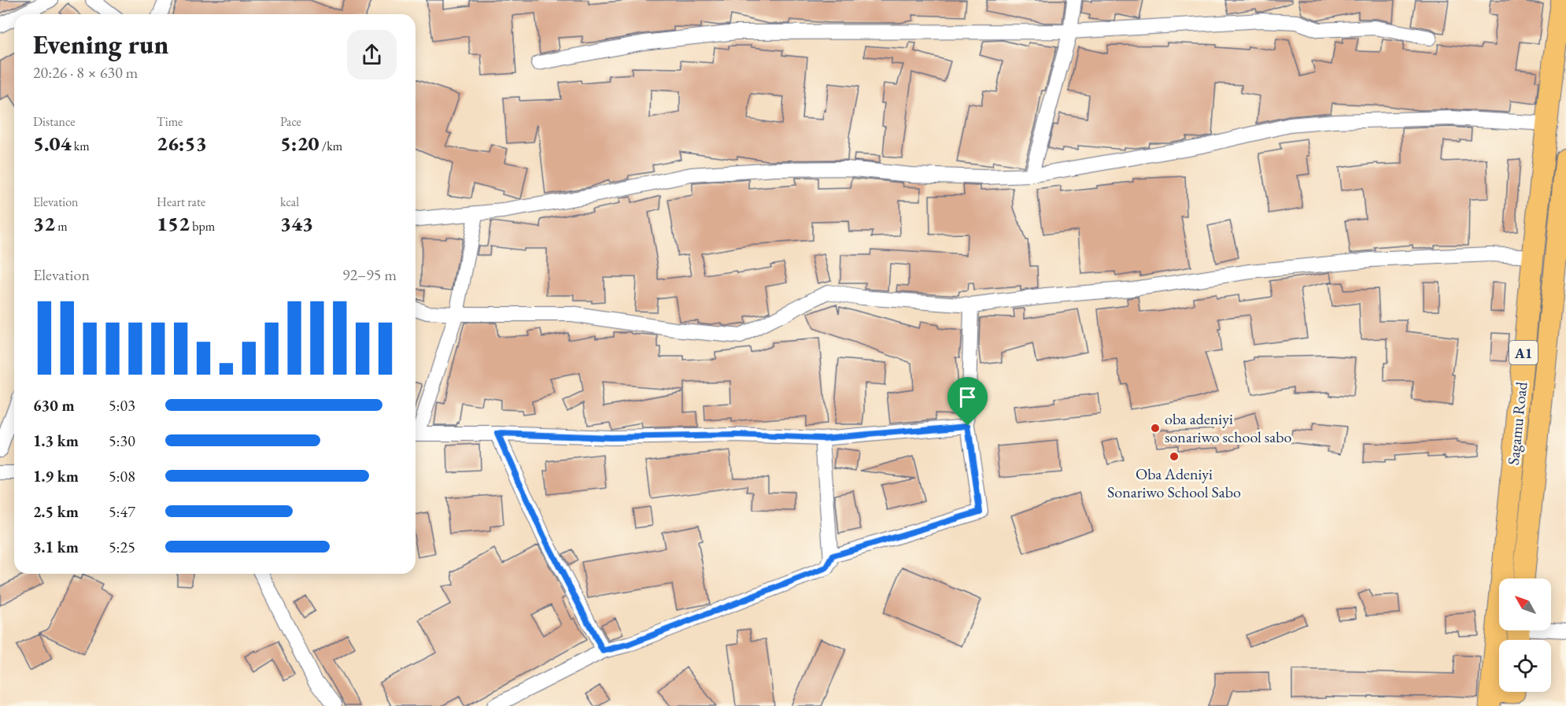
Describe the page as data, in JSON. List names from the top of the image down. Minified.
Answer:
{"streets":{"highway":["A1","Sagamu Road"]},"places":["oba adeniyi sonariwo school sabo","Oba Adeniyi Sonariwo School Sabo"],"north":"top left","page":{"heading":["Evening run","20:26 · 8 × 630 m"],"stats":[["Distance","5.04 km"],["Time","26:53"],["Pace","5:20 /km"],["Elevation","32 m"],["Heart rate","152 bpm"],["kcal","343"]],"chart":["Elevation","92–95 m"],"list":[{"name":"630 m","note":"5:03"},{"name":"1.3 km","note":"5:30"},{"name":"1.9 km","note":"5:08"},{"name":"2.5 km","note":"5:47"},{"name":"3.1 km","note":"5:25"}]}}
